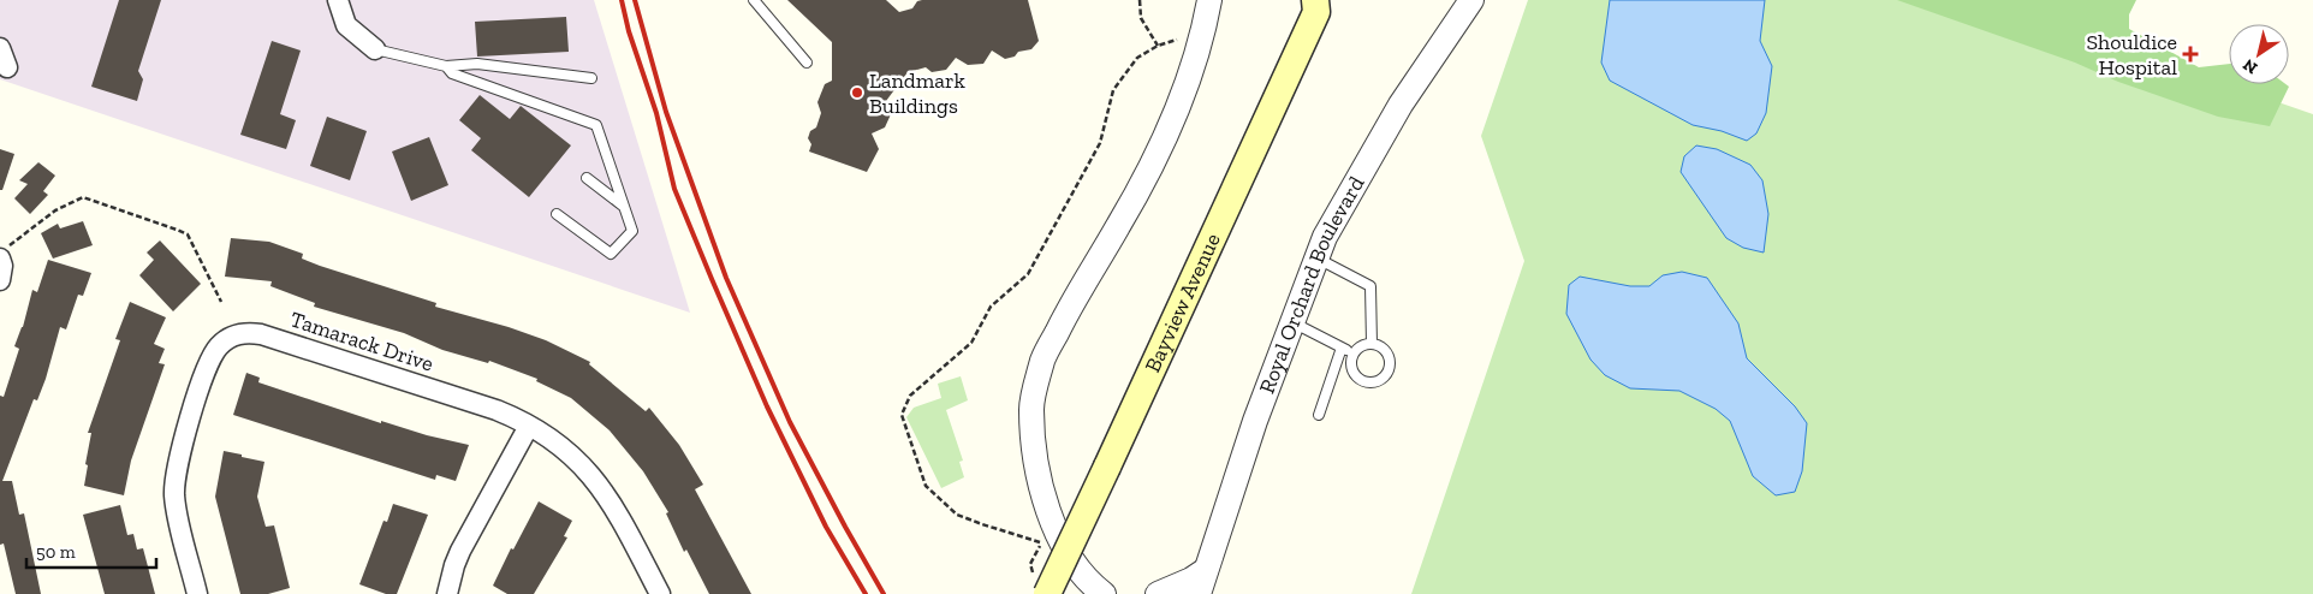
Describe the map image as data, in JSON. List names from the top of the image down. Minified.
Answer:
{"streets":{"main road":["Bayview Avenue"],"street":["Royal Orchard Boulevard","Tamarack Drive"]},"places":{"health":["Shouldice Hospital"],"other":["Landmark Buildings"]},"scale_bar":"50 m","north":"bottom left"}
